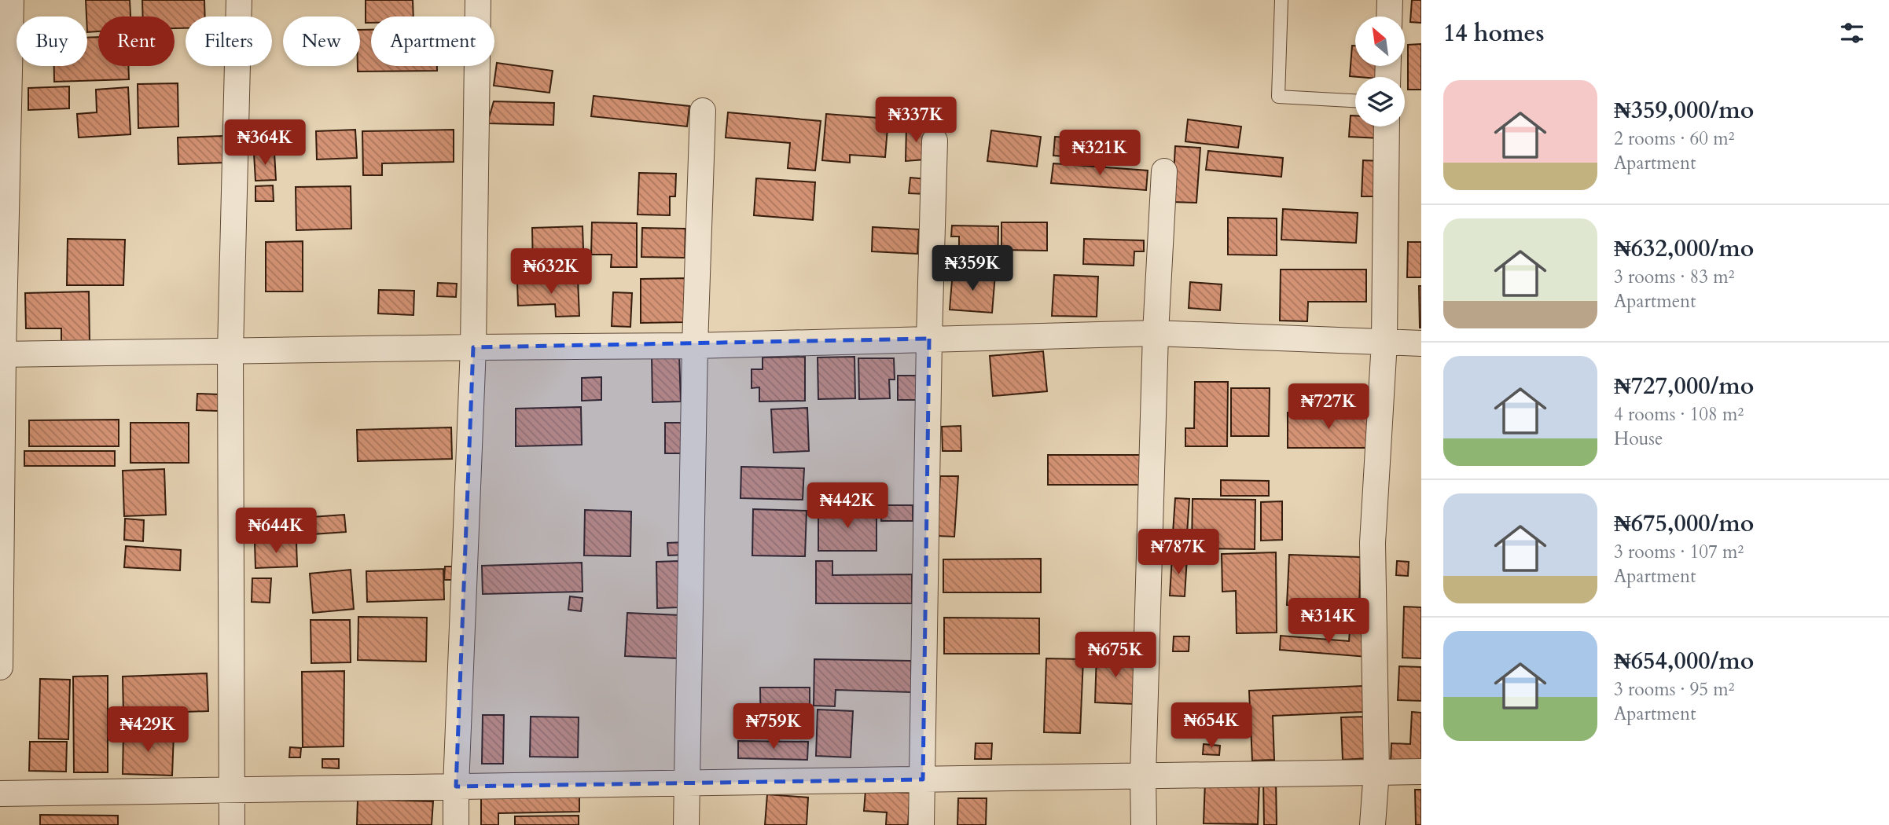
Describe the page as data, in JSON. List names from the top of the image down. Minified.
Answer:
{"north":"top left","page":{"heading":"14 homes","chip":["Buy","Rent","Filters","New","Apartment"],"list":[{"name":"₦359,000/mo","note":"2 rooms · 60 m² · Apartment"},{"name":"₦632,000/mo","note":"3 rooms · 83 m² · Apartment"},{"name":"₦727,000/mo","note":"4 rooms · 108 m² · House"},{"name":"₦675,000/mo","note":"3 rooms · 107 m² · Apartment"},{"name":"₦654,000/mo","note":"3 rooms · 95 m² · Apartment"}],"price":["₦337K","₦364K","₦321K","₦359K","₦632K","₦727K","₦442K","₦644K","₦787K","₦314K","₦675K","₦654K","₦759K","₦429K"]}}
